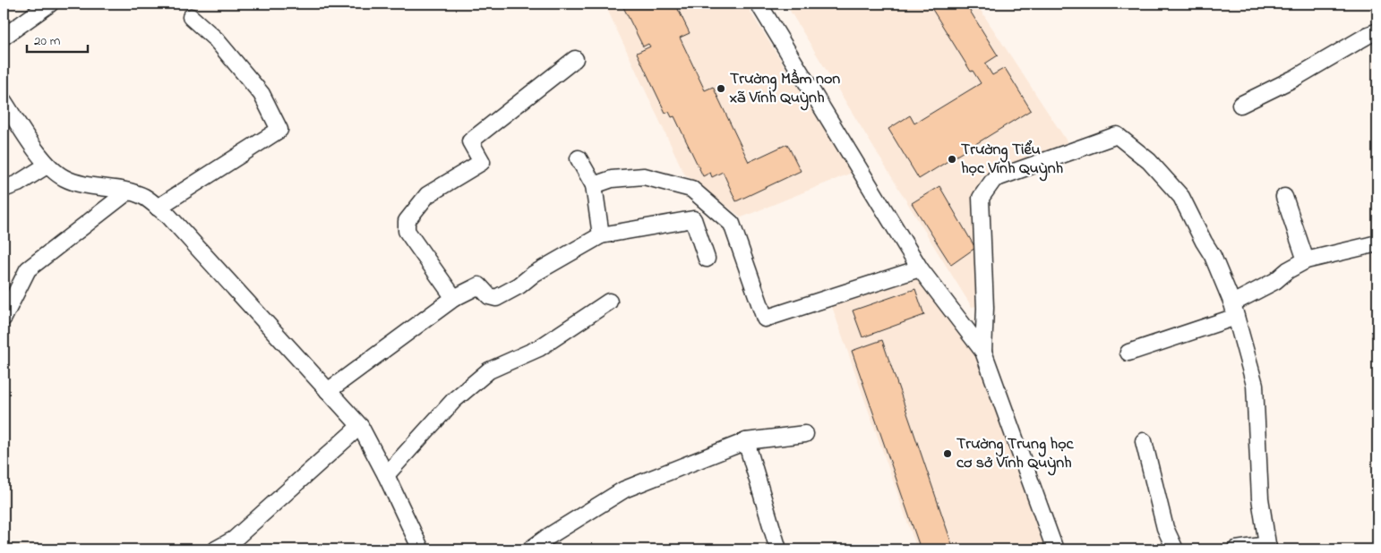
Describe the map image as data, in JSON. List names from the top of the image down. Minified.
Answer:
{"places":["Trường Mầm non xã Vĩnh Quỳnh","Trường Tiểu học Vĩnh Quỳnh","Trường Trung học cơ sở Vĩnh Quỳnh"],"scale_bar":"20 m"}
